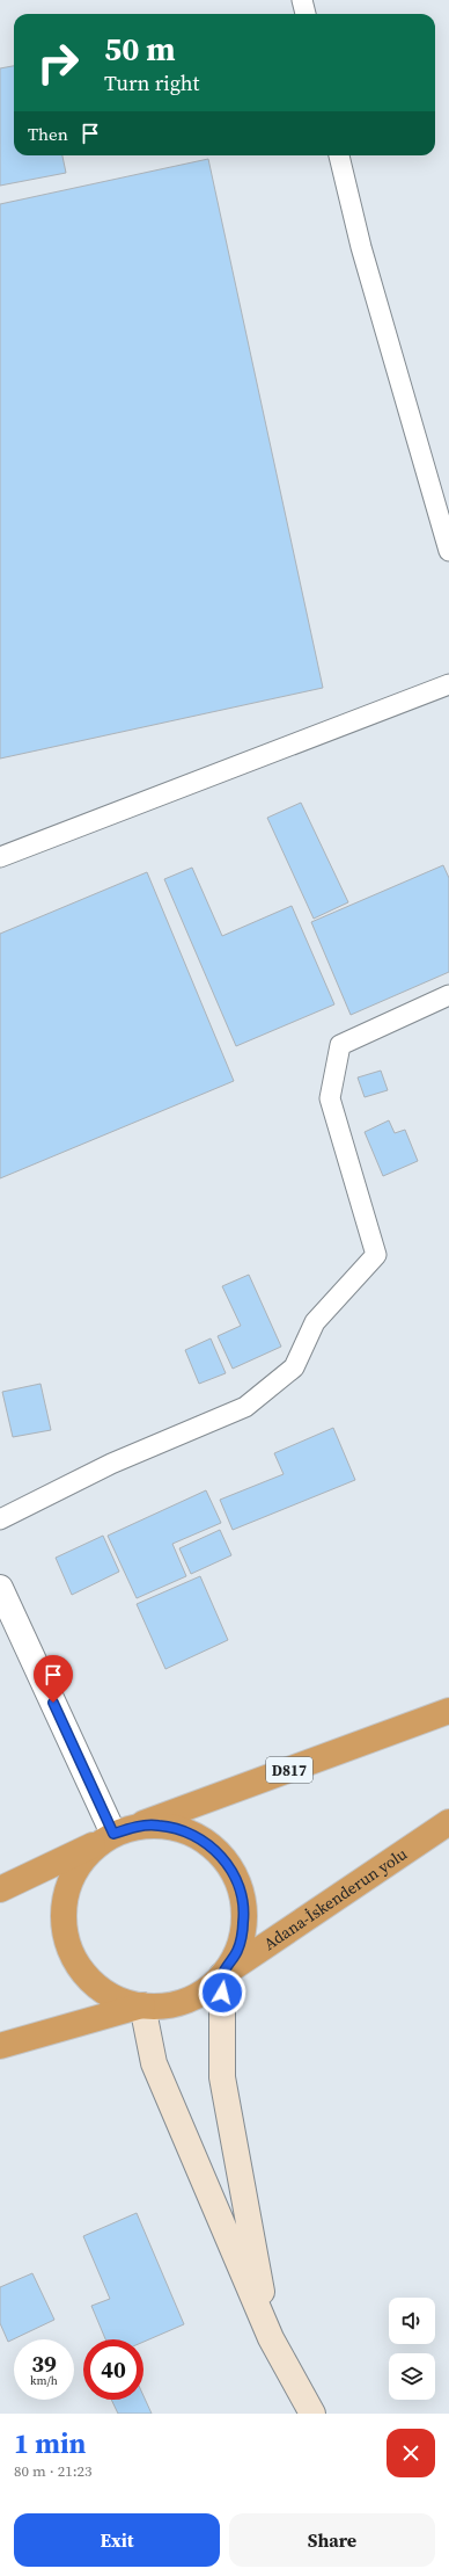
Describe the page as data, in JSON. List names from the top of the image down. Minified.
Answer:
{"streets":{"highway":["D817","Adana-İskenderun yolu"]},"page":{"turn":["50 m","Turn right"],"then":"Then","speed":"39 km/h","limit":"40","heading":["1 min","80 m · 21:23"],"buttons":["Exit","Share"]}}
